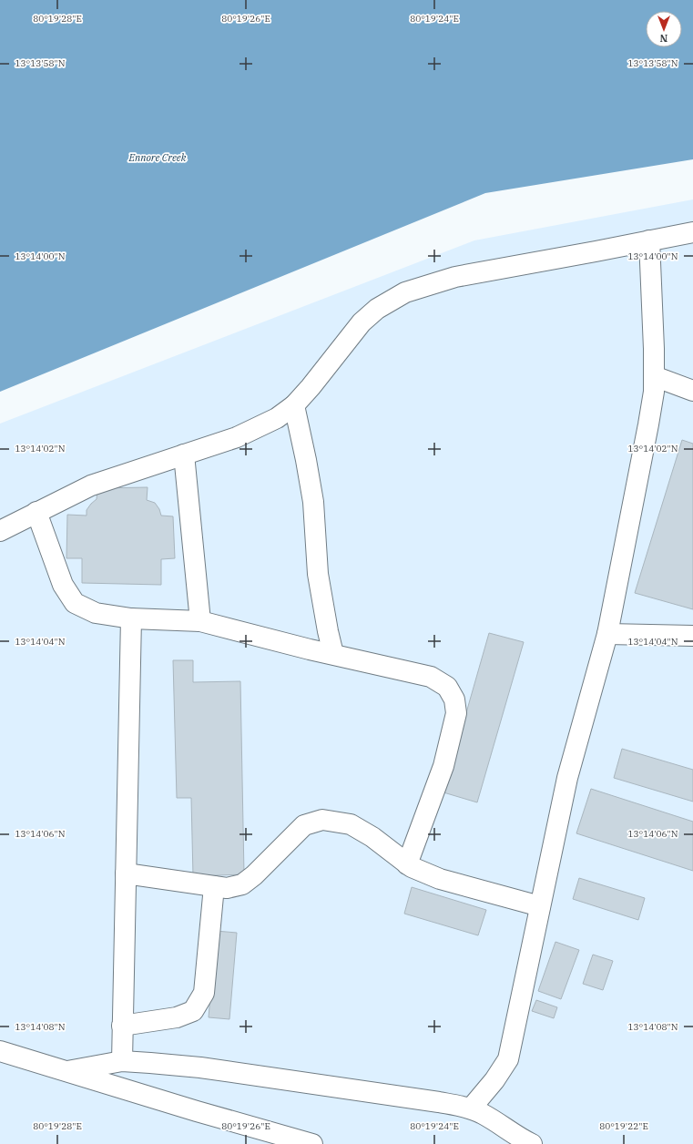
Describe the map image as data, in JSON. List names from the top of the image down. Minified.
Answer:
{"water":["Ennore Creek"],"north":"bottom","coordinates":["80°19'28\"E","80°19'26\"E","80°19'24\"E","13°13'58\"N","13°14'00\"N","13°14'02\"N","13°14'04\"N","13°14'06\"N","13°14'08\"N","80°19'22\"E"]}
